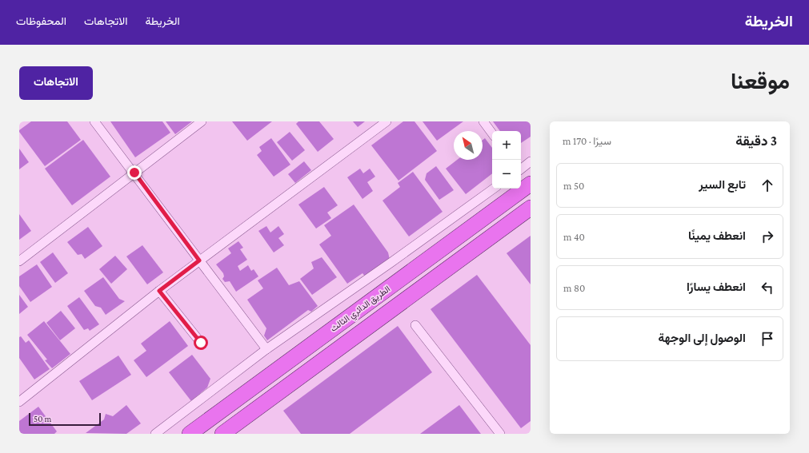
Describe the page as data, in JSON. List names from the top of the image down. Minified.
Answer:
{"streets":{"highway":["الطريق الدائري الثالث"]},"scale_bar":"50 m","north":"top left","page":{"header":"الخريطة","nav":["الخريطة","الاتجاهات","المحفوظات"],"title":"موقعنا","buttons":"الاتجاهات","heading":["3 دقيقة","سيرًا · 170 m"],"map_buttons":["+","−"],"list":[["تابع السير","50 m"],["انعطف يمينًا","40 m"],["انعطف يسارًا","80 m"],"الوصول إلى الوجهة"],"scale":"50 m"}}
